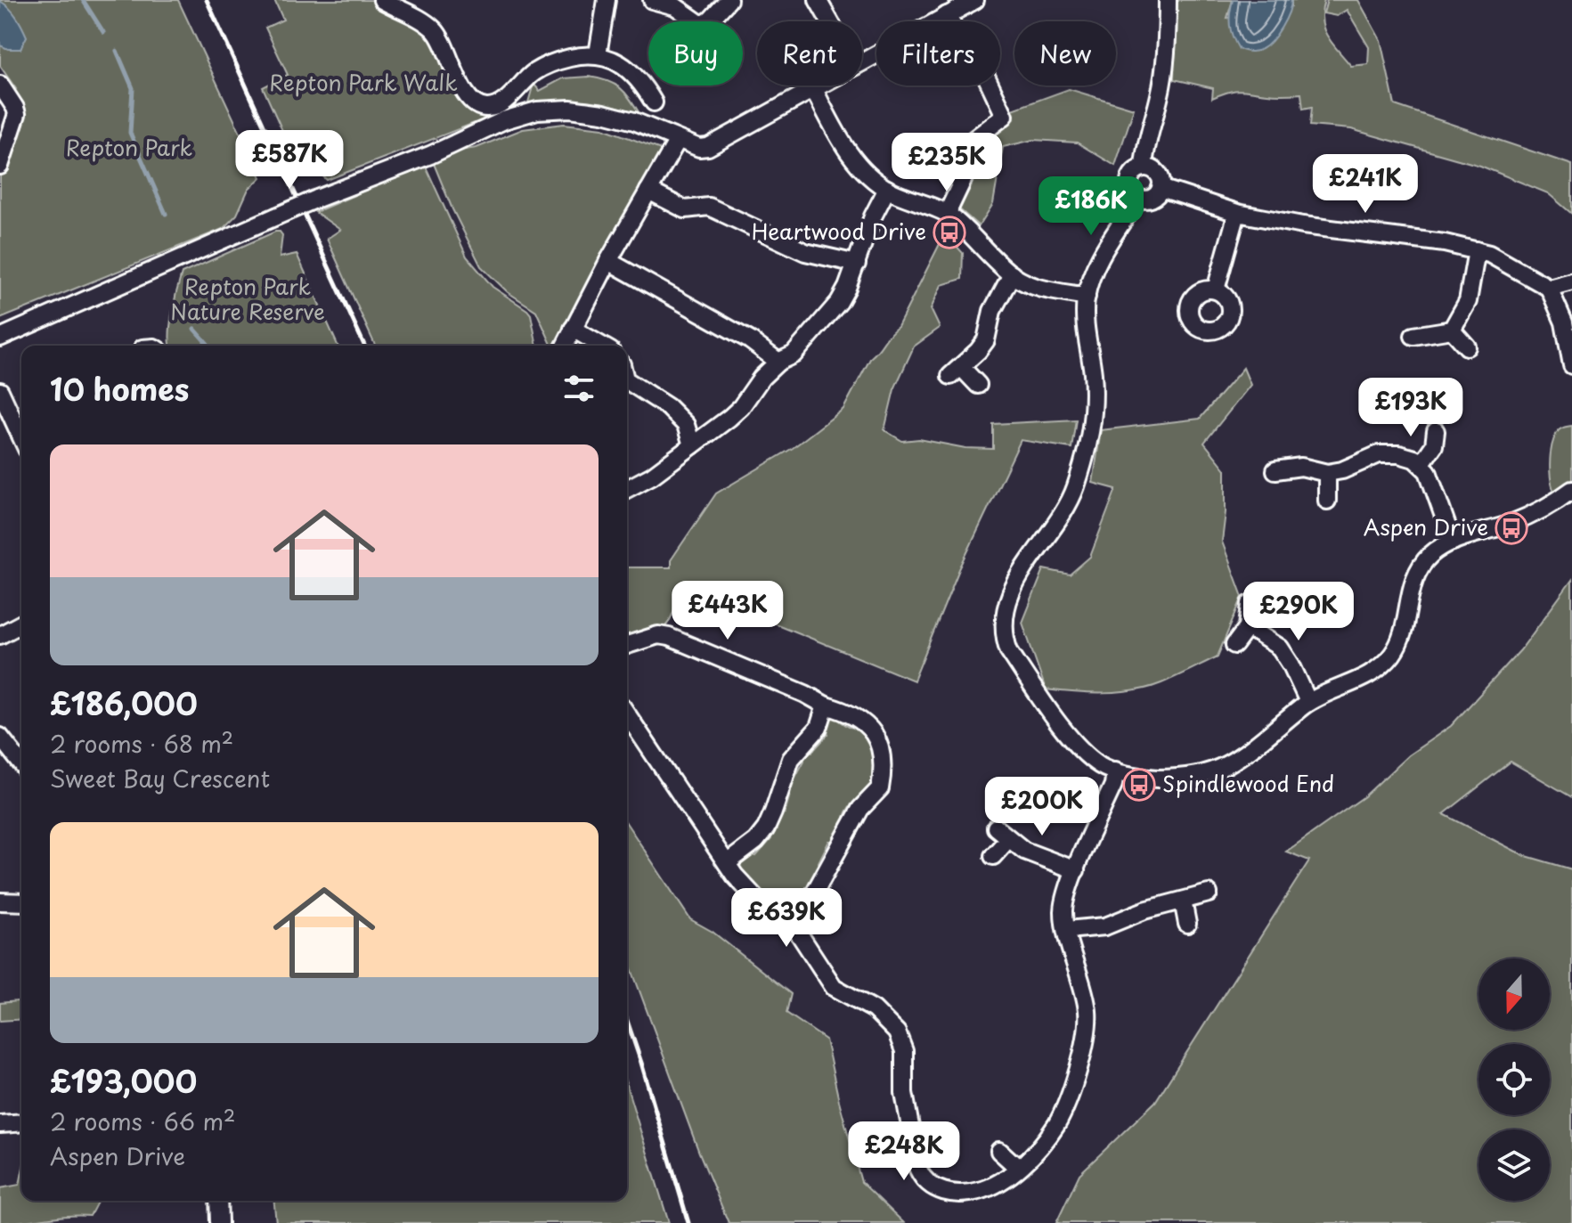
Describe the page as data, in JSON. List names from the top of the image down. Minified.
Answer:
{"parks":["Repton Park Walk","Repton Park","Repton Park Nature Reserve"],"places":{"bus stop":["Heartwood Drive","Aspen Drive","Spindlewood End"]},"north":"bottom","page":{"chip":["Buy","Rent","Filters","New"],"price":["£587K","£235K","£241K","£186K","£193K","£443K","£290K","£200K","£639K","£248K"],"heading":"10 homes","list":[{"name":"£186,000","note":"2 rooms · 68 m² · Sweet Bay Crescent"},{"name":"£193,000","note":"2 rooms · 66 m² · Aspen Drive"}]}}
